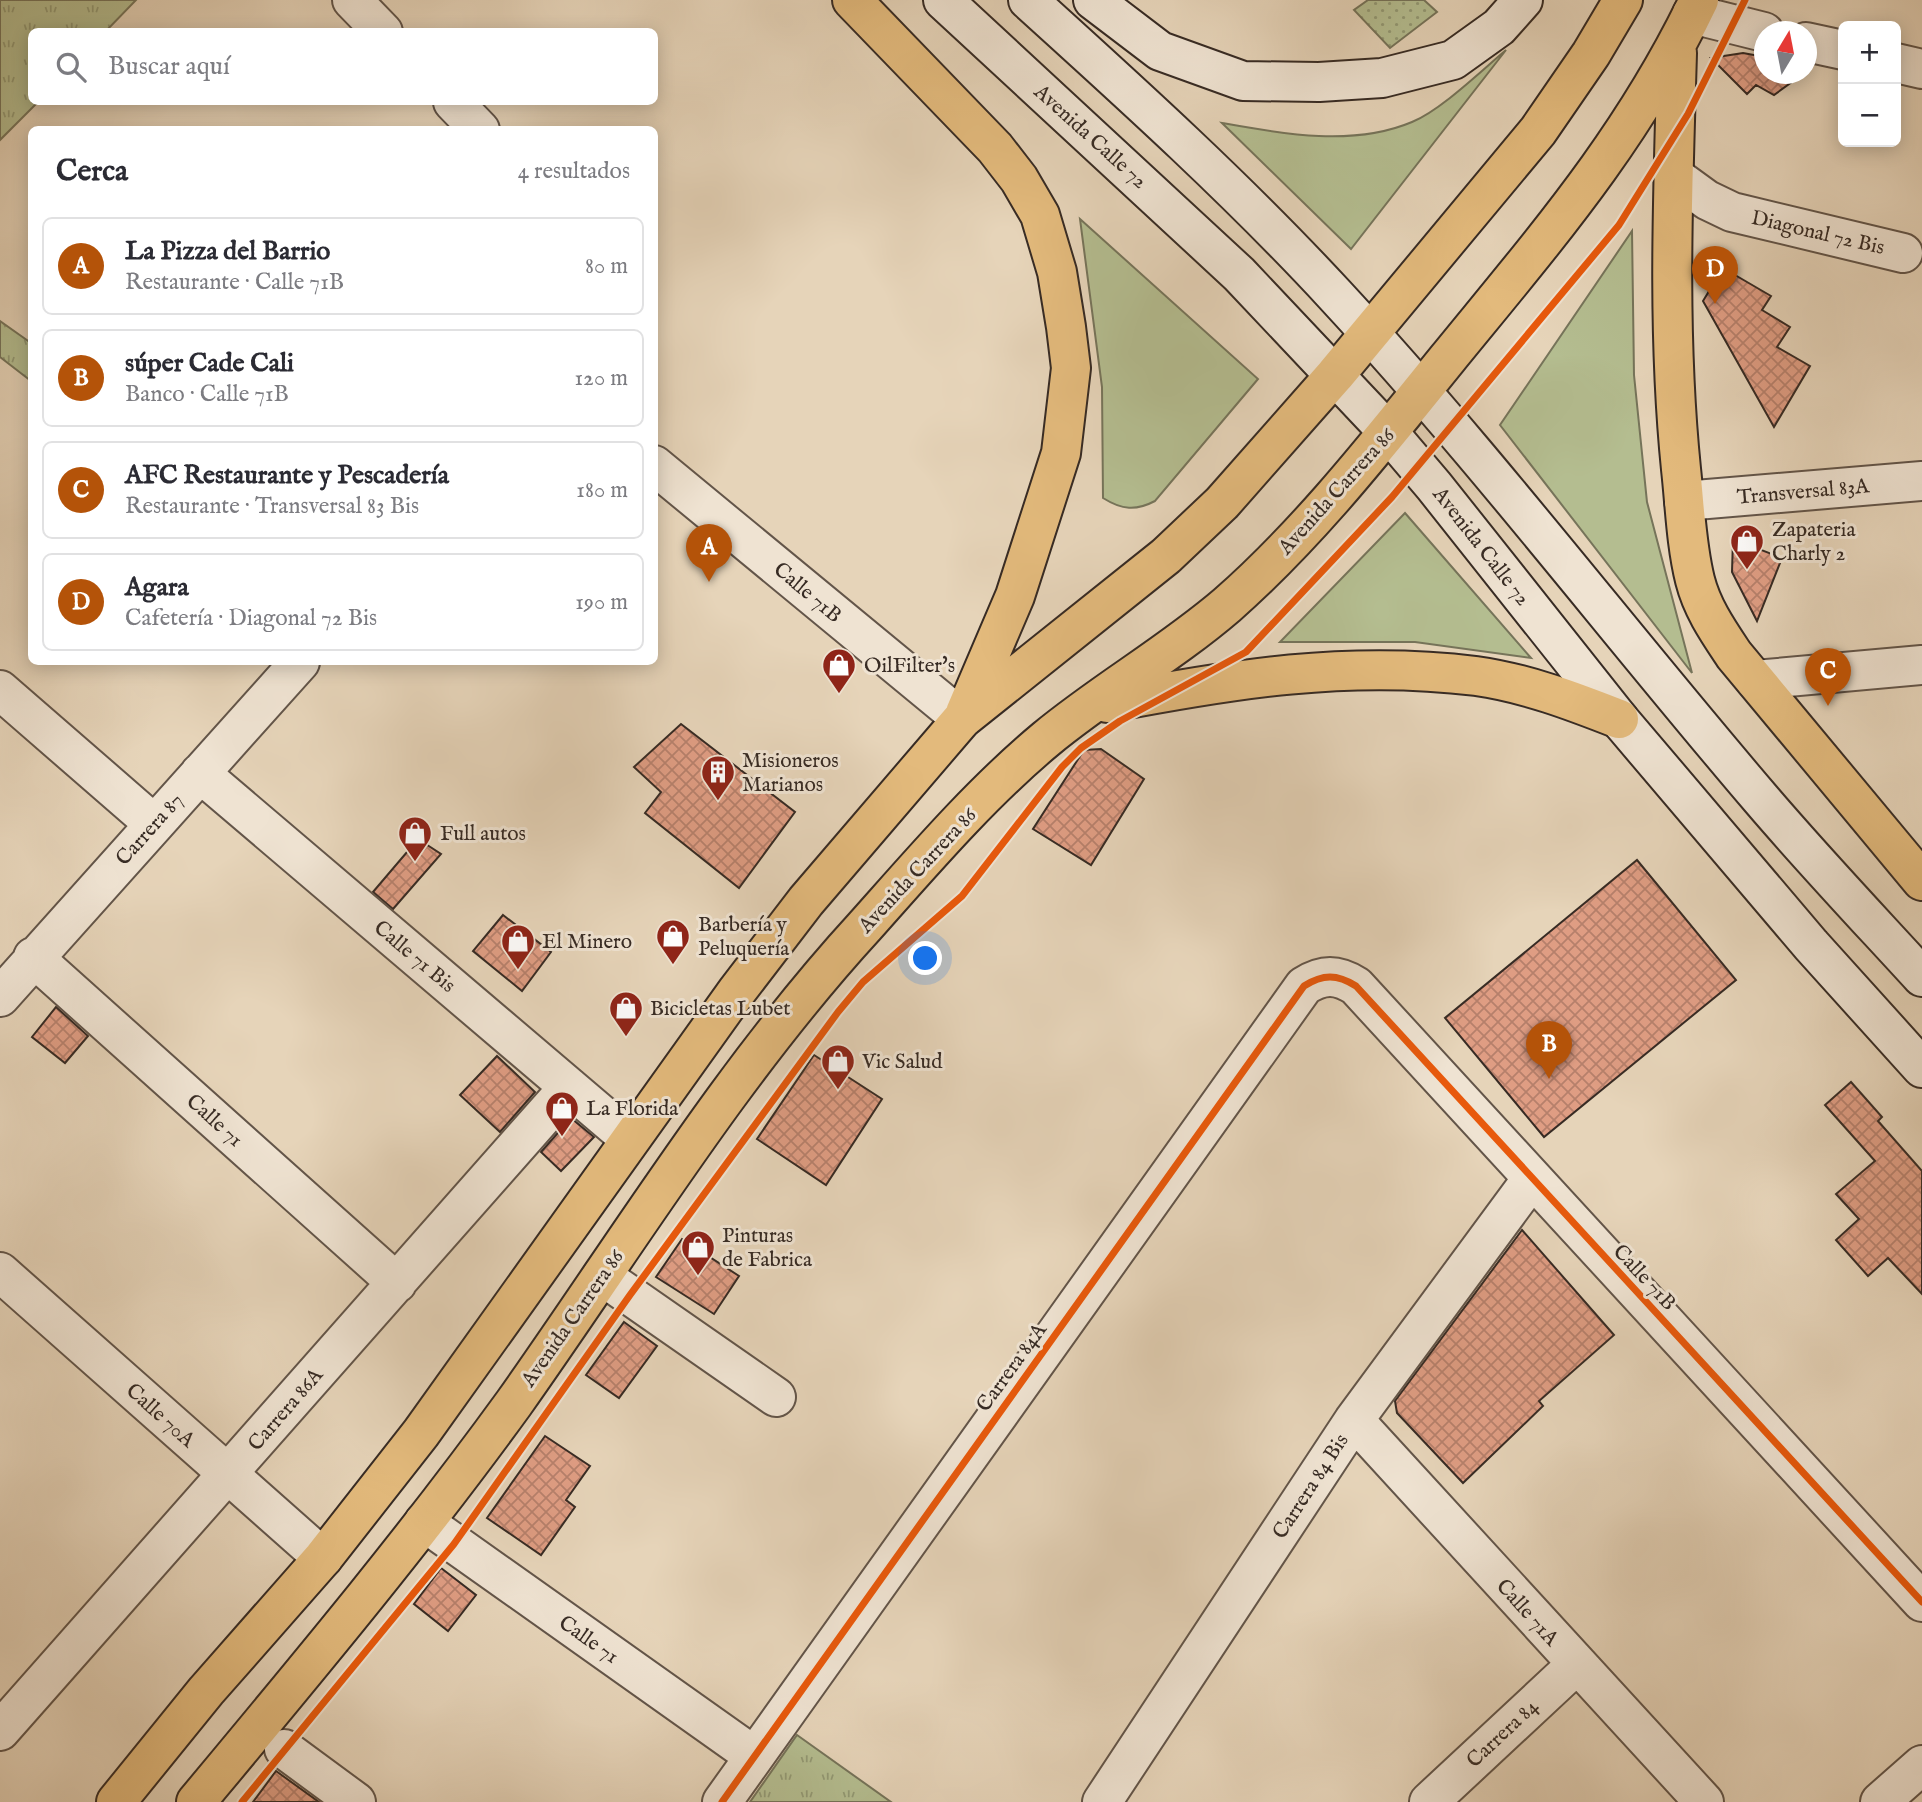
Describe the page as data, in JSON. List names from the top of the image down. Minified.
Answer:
{"streets":{"main road":["Avenida Carrera 86"],"street":["Avenida Calle 72","Diagonal 72 Bis","Transversal 83A","Calle 71B","Carrera 87","Calle 71 Bis","Calle 71","Carrera 84A","Carrera 86A","Calle 70A","Carrera 84 Bis","Calle 71A","Carrera 84"]},"crossings":[["Avenida Calle 72","Avenida Carrera 86"],["Avenida Carrera 86","Calle 71"],["Calle 71B","Carrera 84A"],["Calle 71B","Carrera 84 Bis"],["Carrera 87","Calle 71 Bis"],["Carrera 87","Calle 71"],["Calle 71 Bis","Carrera 86A"],["Calle 71","Carrera 84A"],["Calle 71","Carrera 86A"],["Carrera 86A","Calle 70A"],["Carrera 84 Bis","Calle 71A"],["Calle 71A","Carrera 84"]],"places":{"shop":["Zapateria Charly 2","OilFilter's","Full autos","Barbería y Peluquería","El Minero","Bicicletas Lubet","Vic Salud","La Florida","Pinturas de Fabrica"],"building":["Misioneros Marianos"]},"north":"top","page":{"map_buttons":["+","−"],"search":"Buscar aquí","heading":["Cerca","4 resultados"],"list":[{"mark":"A","name":"La Pizza del Barrio","note":"Restaurante · Calle 71B","value":"80 m"},{"mark":"B","name":"súper Cade Cali","note":"Banco · Calle 71B","value":"120 m"},{"mark":"C","name":"AFC Restaurante y Pescadería","note":"Restaurante · Transversal 83 Bis","value":"180 m"},{"mark":"D","name":"Agara","note":"Cafetería · Diagonal 72 Bis","value":"190 m"}],"pins":["D","A","C","B"]}}
